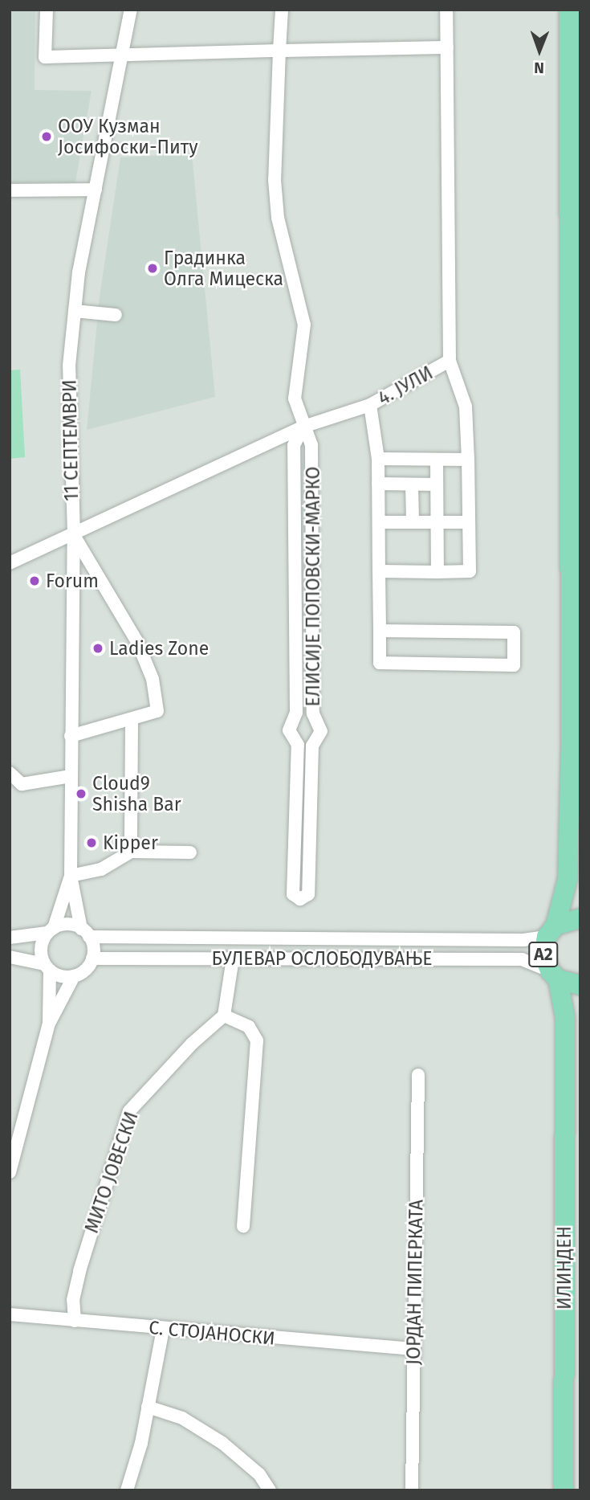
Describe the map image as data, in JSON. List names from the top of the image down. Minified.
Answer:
{"streets":{"main road":["A2","ИЛИНДЕН"],"street":["4. ЈУЛИ","11 СЕПТЕМВРИ","ЕЛИСИЈЕ ПОПОВСКИ-МАРКО","БУЛЕВАР ОСЛОБОДУВАЊЕ","МИТО ЈОВЕСКИ","ЈОРДАН ПИПЕРКАТА","С. СТОЈАНОСКИ"]},"crossings":[["4. ЈУЛИ","11 СЕПТЕМВРИ"],["4. ЈУЛИ","ЕЛИСИЈЕ ПОПОВСКИ-МАРКО"],["11 СЕПТЕМВРИ","БУЛЕВАР ОСЛОБОДУВАЊЕ"],["A2","БУЛЕВАР ОСЛОБОДУВАЊЕ"],["A2","ИЛИНДЕН"],["БУЛЕВАР ОСЛОБОДУВАЊЕ","ИЛИНДЕН"],["МИТО ЈОВЕСКИ","С. СТОЈАНОСКИ"],["ЈОРДАН ПИПЕРКАТА","С. СТОЈАНОСКИ"]],"places":["ООУ Кузман Јосифоски-Питу","Градинка Олга Мицеска","Forum","Ladies Zone","Cloud9 Shisha Bar","Kipper"],"north":"bottom"}
